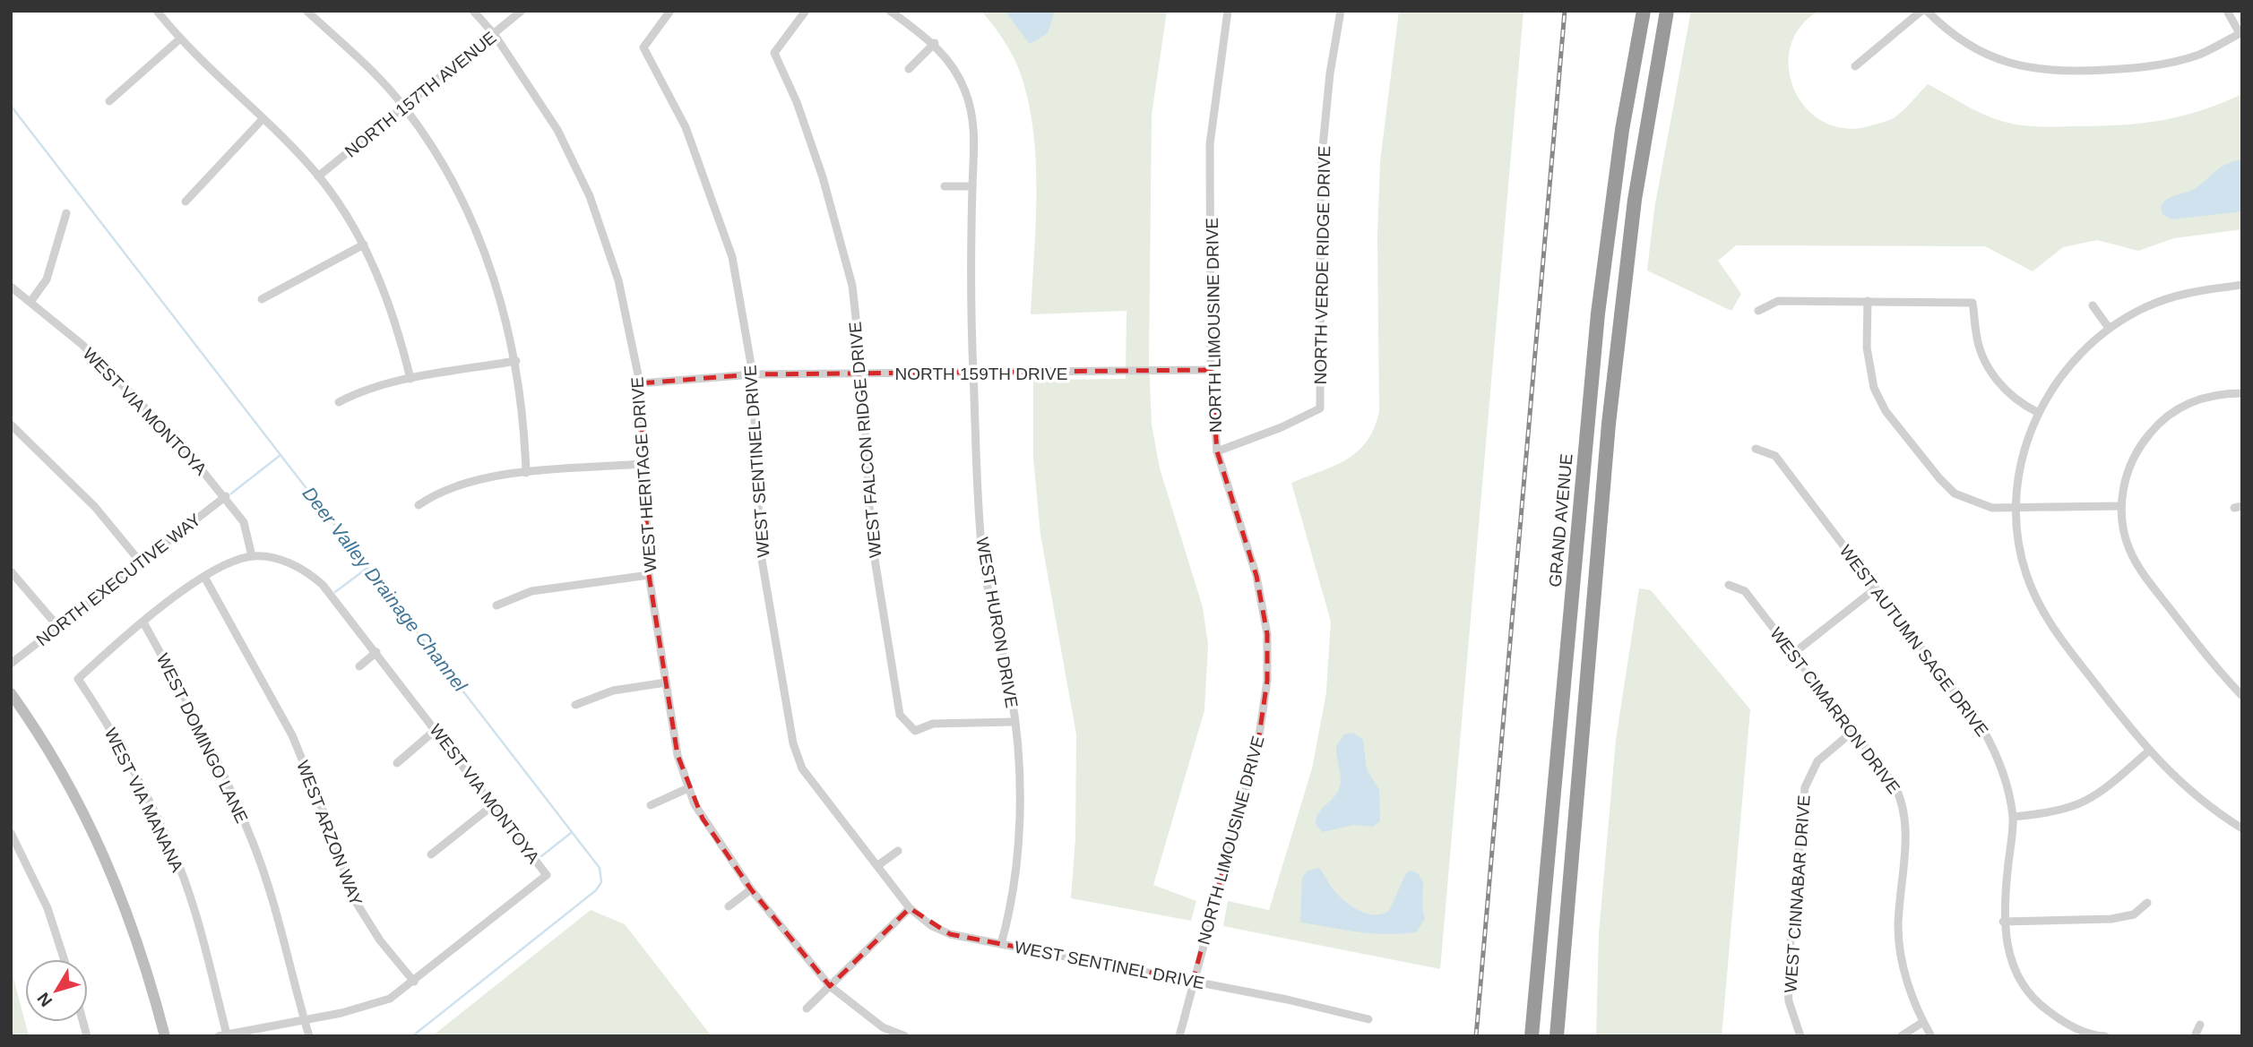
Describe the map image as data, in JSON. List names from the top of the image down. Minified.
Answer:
{"streets":{"highway":["GRAND AVENUE"],"street":["NORTH 157TH AVENUE","NORTH VERDE RIDGE DRIVE","NORTH LIMOUSINE DRIVE","NORTH 159TH DRIVE","WEST VIA MONTOYA","WEST FALCON RIDGE DRIVE","WEST SENTINEL DRIVE","WEST HERITAGE DRIVE","NORTH EXECUTIVE WAY","WEST HURON DRIVE","WEST AUTUMN SAGE DRIVE","WEST CIMARRON DRIVE","WEST DOMINGO LANE","WEST VIA MANANA","WEST ARZON WAY","WEST CINNABAR DRIVE"]},"crossings":[["NORTH 157TH AVENUE","WEST HERITAGE DRIVE"],["NORTH VERDE RIDGE DRIVE","NORTH LIMOUSINE DRIVE"],["NORTH LIMOUSINE DRIVE","NORTH 159TH DRIVE"],["NORTH LIMOUSINE DRIVE","WEST SENTINEL DRIVE"],["NORTH 159TH DRIVE","WEST FALCON RIDGE DRIVE"],["NORTH 159TH DRIVE","WEST SENTINEL DRIVE"],["NORTH 159TH DRIVE","WEST HERITAGE DRIVE"],["NORTH 159TH DRIVE","WEST HURON DRIVE"],["WEST VIA MONTOYA","NORTH EXECUTIVE WAY"],["WEST VIA MONTOYA","WEST ARZON WAY"],["WEST FALCON RIDGE DRIVE","WEST HURON DRIVE"],["WEST SENTINEL DRIVE","WEST HURON DRIVE"],["WEST CIMARRON DRIVE","WEST CINNABAR DRIVE"],["WEST DOMINGO LANE","WEST VIA MANANA"]],"water":["Deer Valley Drainage Channel"],"north":"bottom left"}
